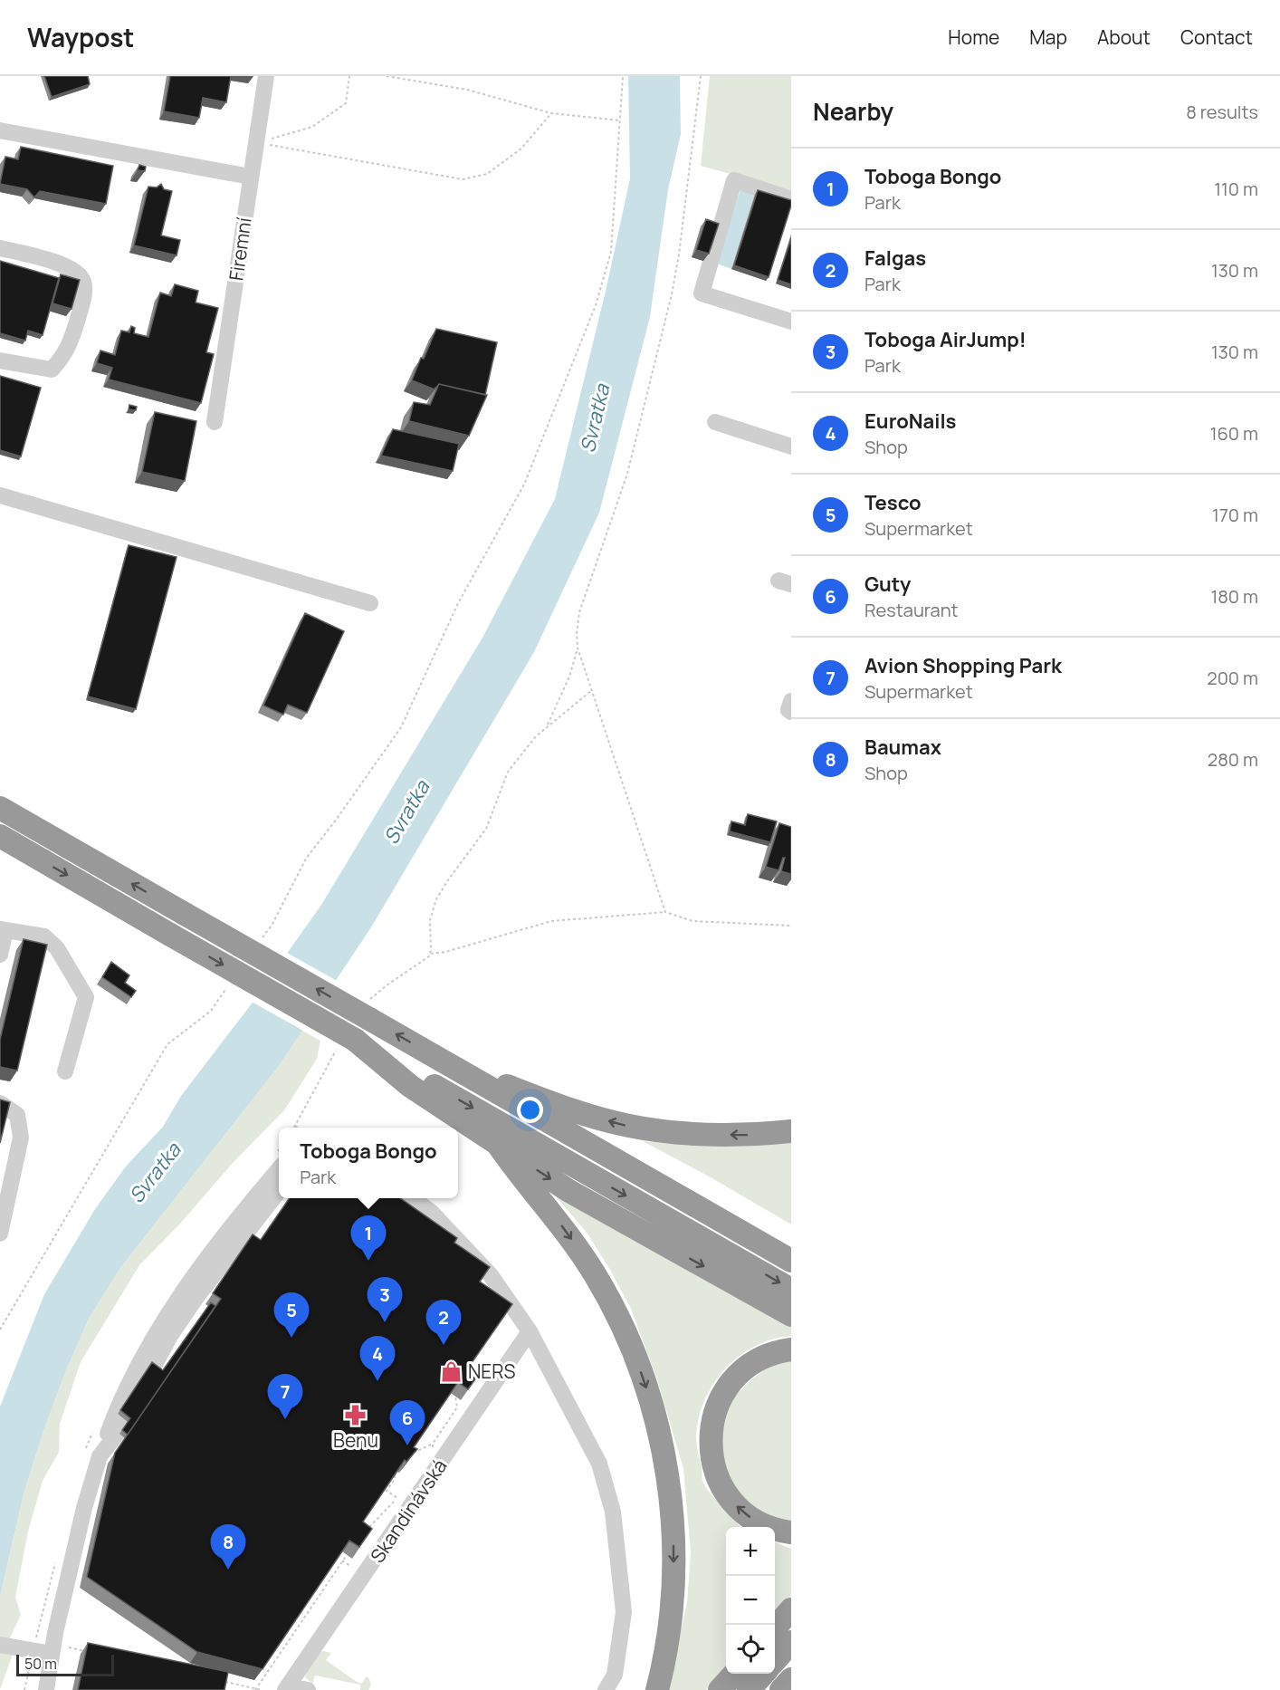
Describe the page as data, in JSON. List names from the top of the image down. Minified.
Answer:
{"streets":{"street":["Firemní","Skandinávská"]},"water":["Svratka"],"places":{"shop":["NERS"],"pharmacy":["Benu"]},"scale_bar":"50 m","page":{"header":"Waypost","nav":["Home","Map","About","Contact"],"heading":["Nearby","8 results"],"list":[{"mark":"1","name":"Toboga Bongo","note":"Park","value":"110 m"},{"mark":"2","name":"Falgas","note":"Park","value":"130 m"},{"mark":"3","name":"Toboga AirJump!","note":"Park","value":"130 m"},{"mark":"4","name":"EuroNails","note":"Shop","value":"160 m"},{"mark":"5","name":"Tesco","note":"Supermarket","value":"170 m"},{"mark":"6","name":"Guty","note":"Restaurant","value":"180 m"},{"mark":"7","name":"Avion Shopping Park","note":"Supermarket","value":"200 m"},{"mark":"8","name":"Baumax","note":"Shop","value":"280 m"}],"popup":["Toboga Bongo","Park"],"pins":["1","3","5","2","4","7","6","8"],"map_buttons":["+","−"],"scale":"50 m"}}
